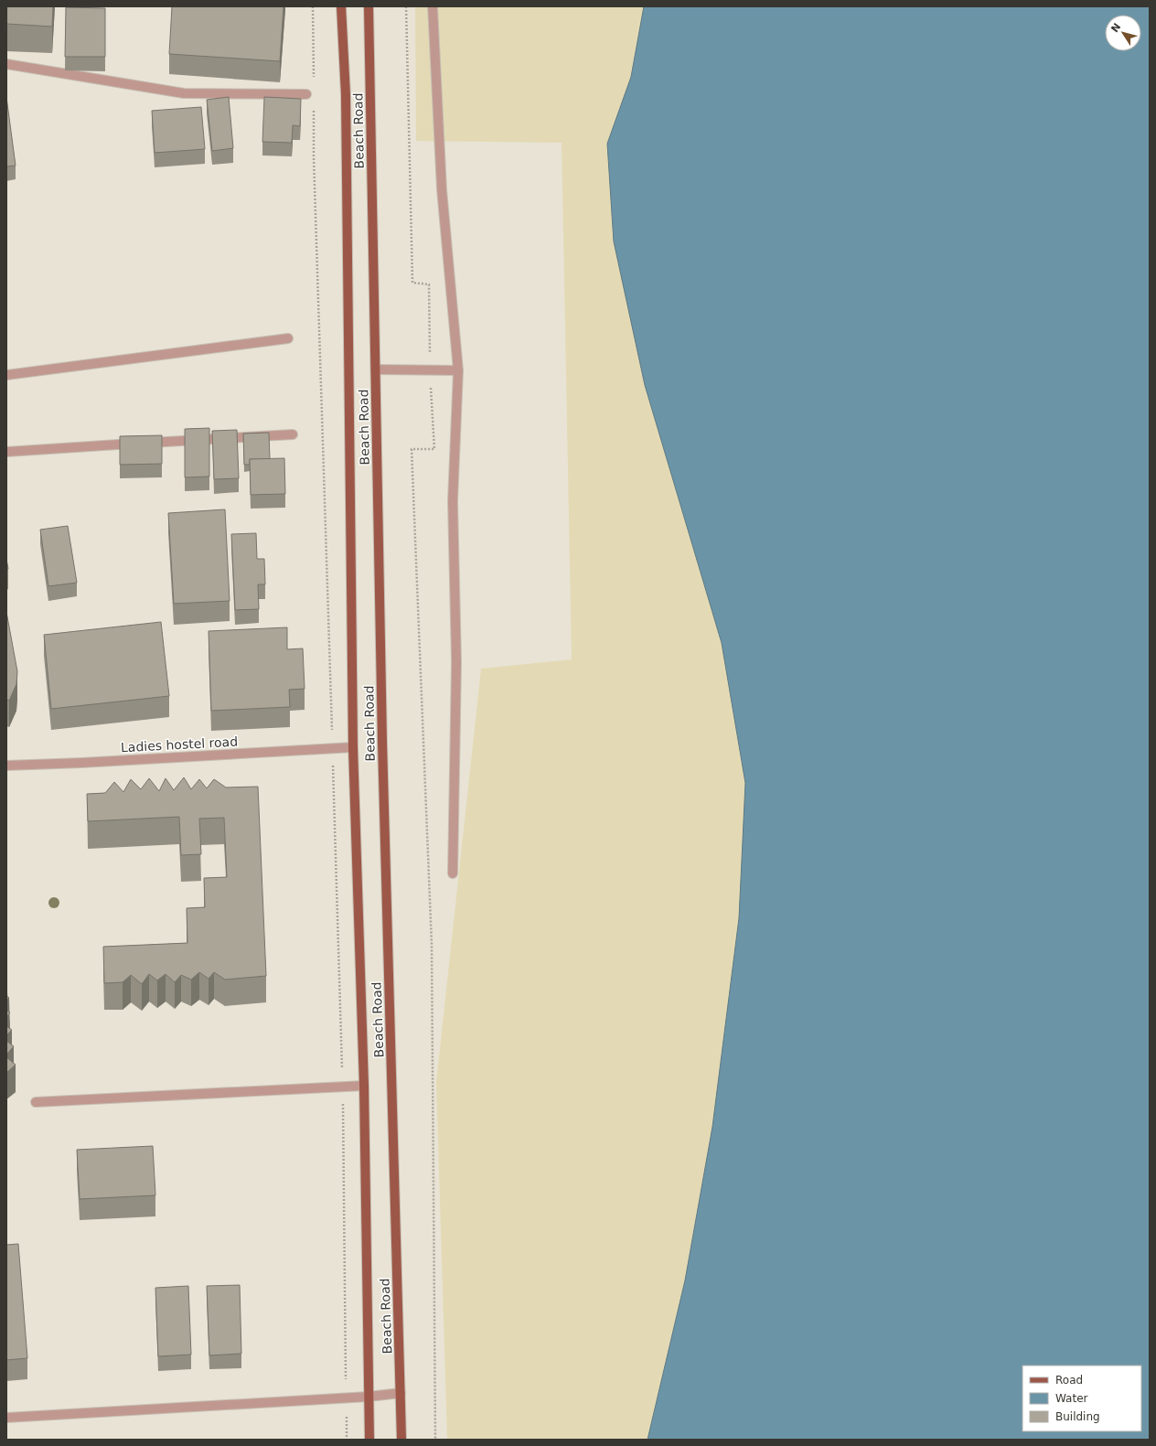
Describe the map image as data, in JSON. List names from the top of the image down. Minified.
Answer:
{"streets":{"main road":["Beach Road"],"street":["Ladies hostel road"]},"crossings":[["Beach Road","Ladies hostel road"]],"legend":["Road","Water","Building"],"north":"top left"}
